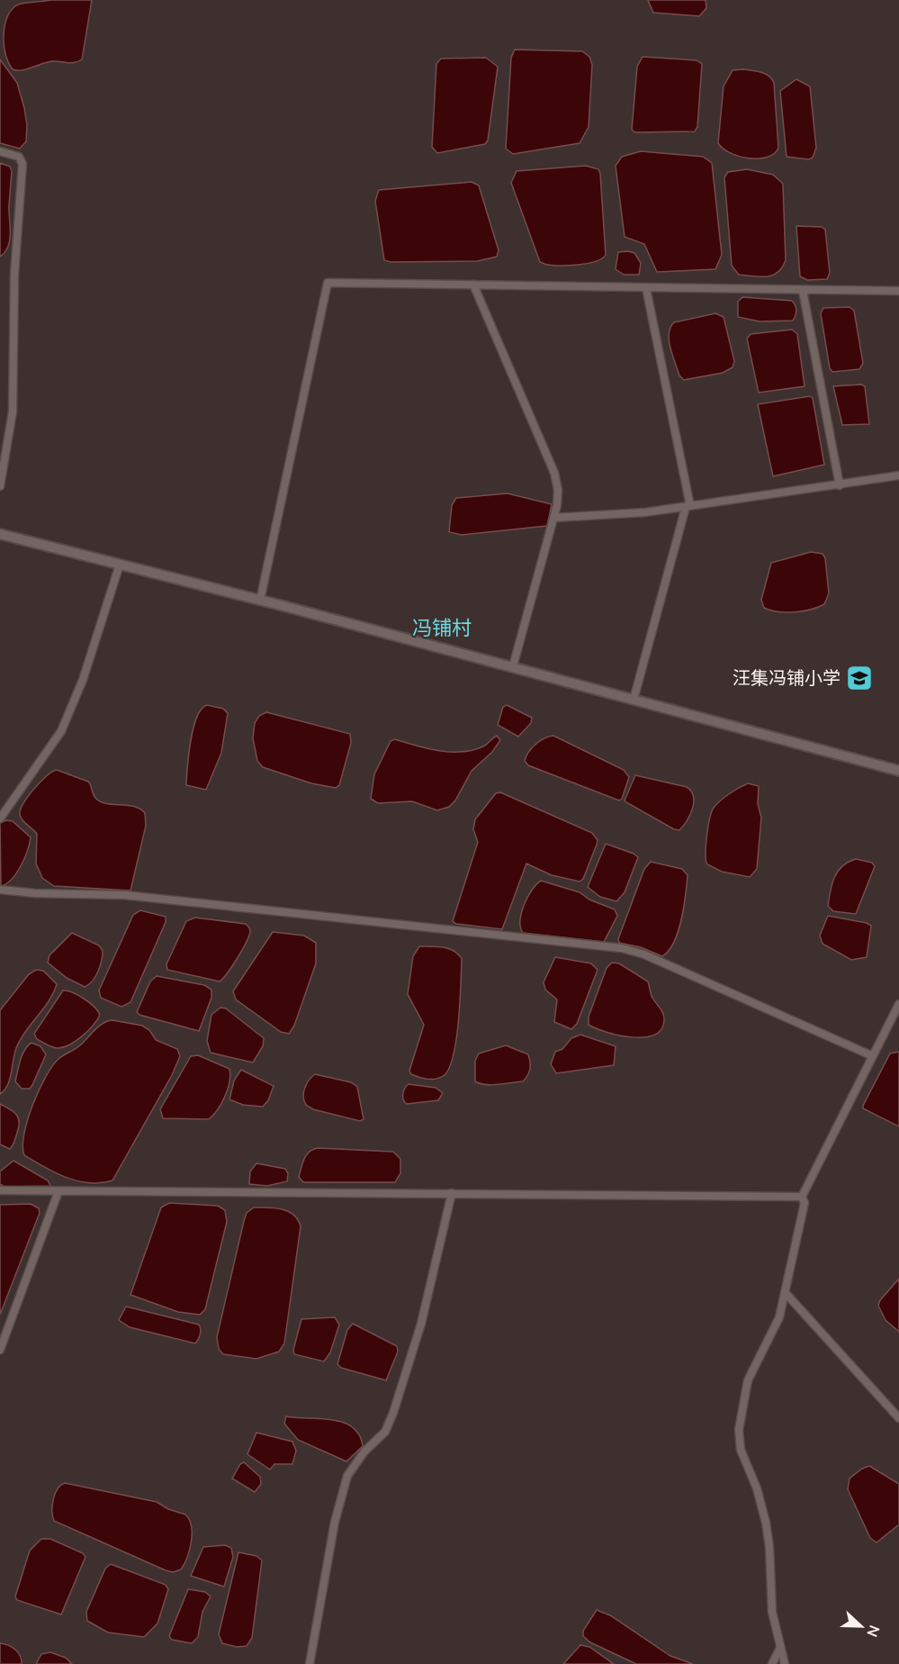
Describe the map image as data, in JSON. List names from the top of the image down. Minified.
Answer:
{"districts":["冯铺村"],"places":{"school or university":["汪集冯铺小学"]},"north":"right"}
